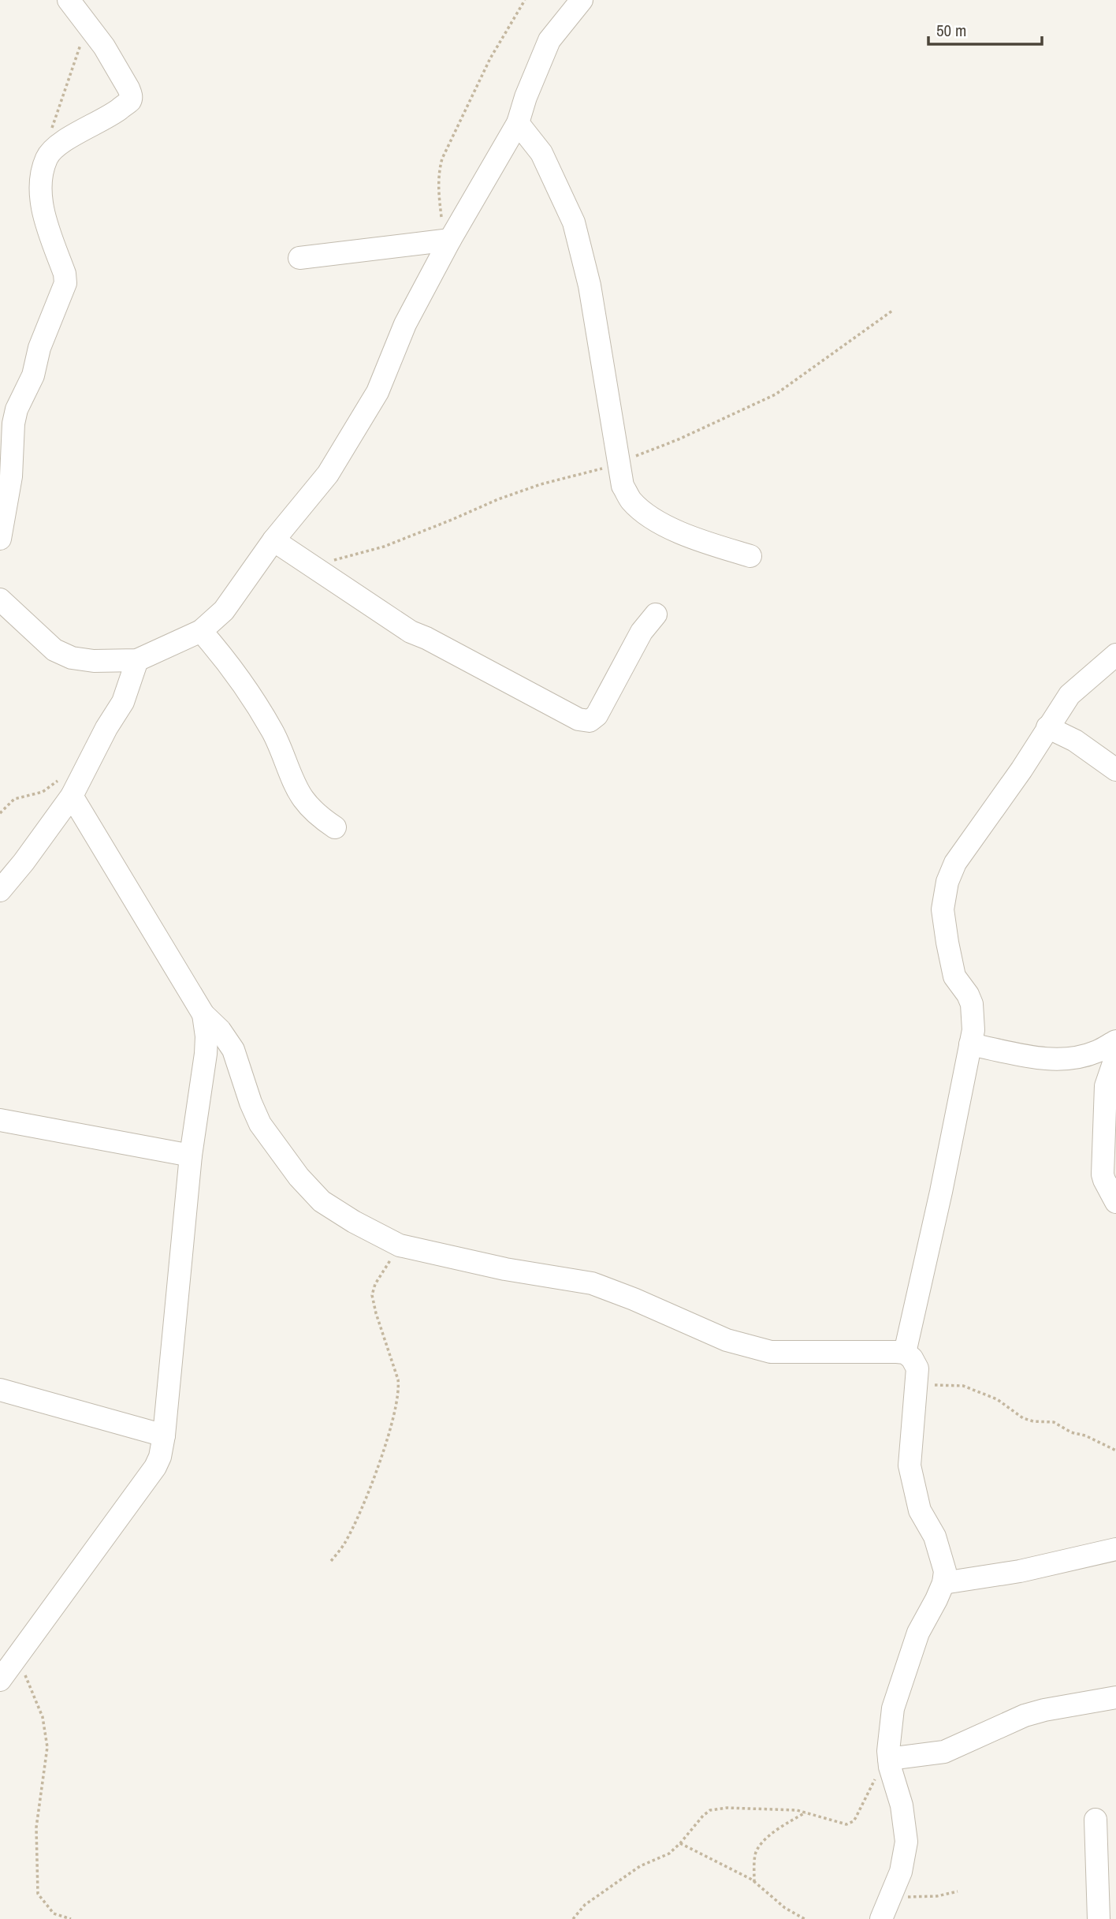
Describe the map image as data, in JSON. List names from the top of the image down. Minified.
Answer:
{"scale_bar":"50 m"}
